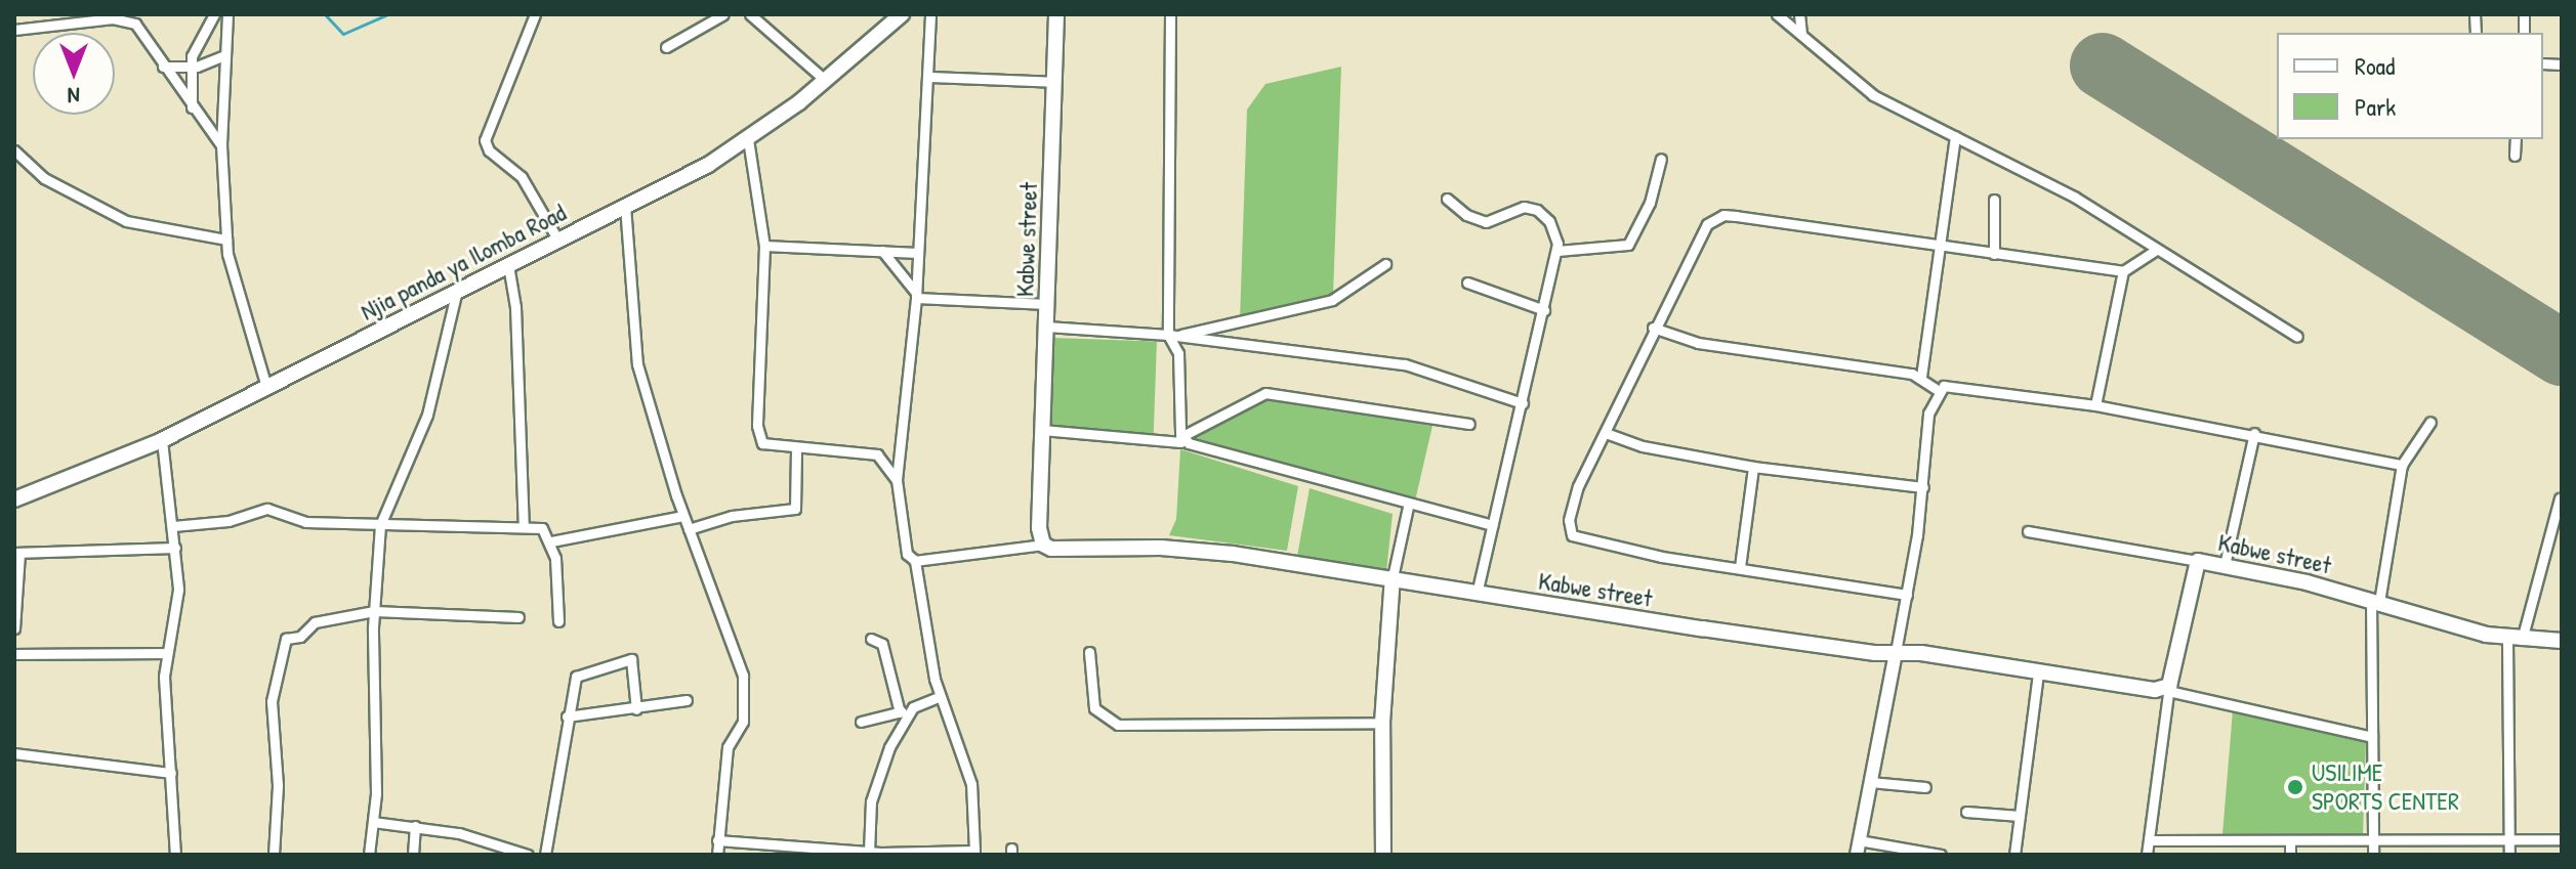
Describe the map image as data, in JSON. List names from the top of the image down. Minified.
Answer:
{"streets":{"main road":["Kabwe street","Njia panda ya Ilomba Road"]},"places":["USILIME SPORTS CENTER"],"legend":["Road","Park"],"north":"bottom"}
